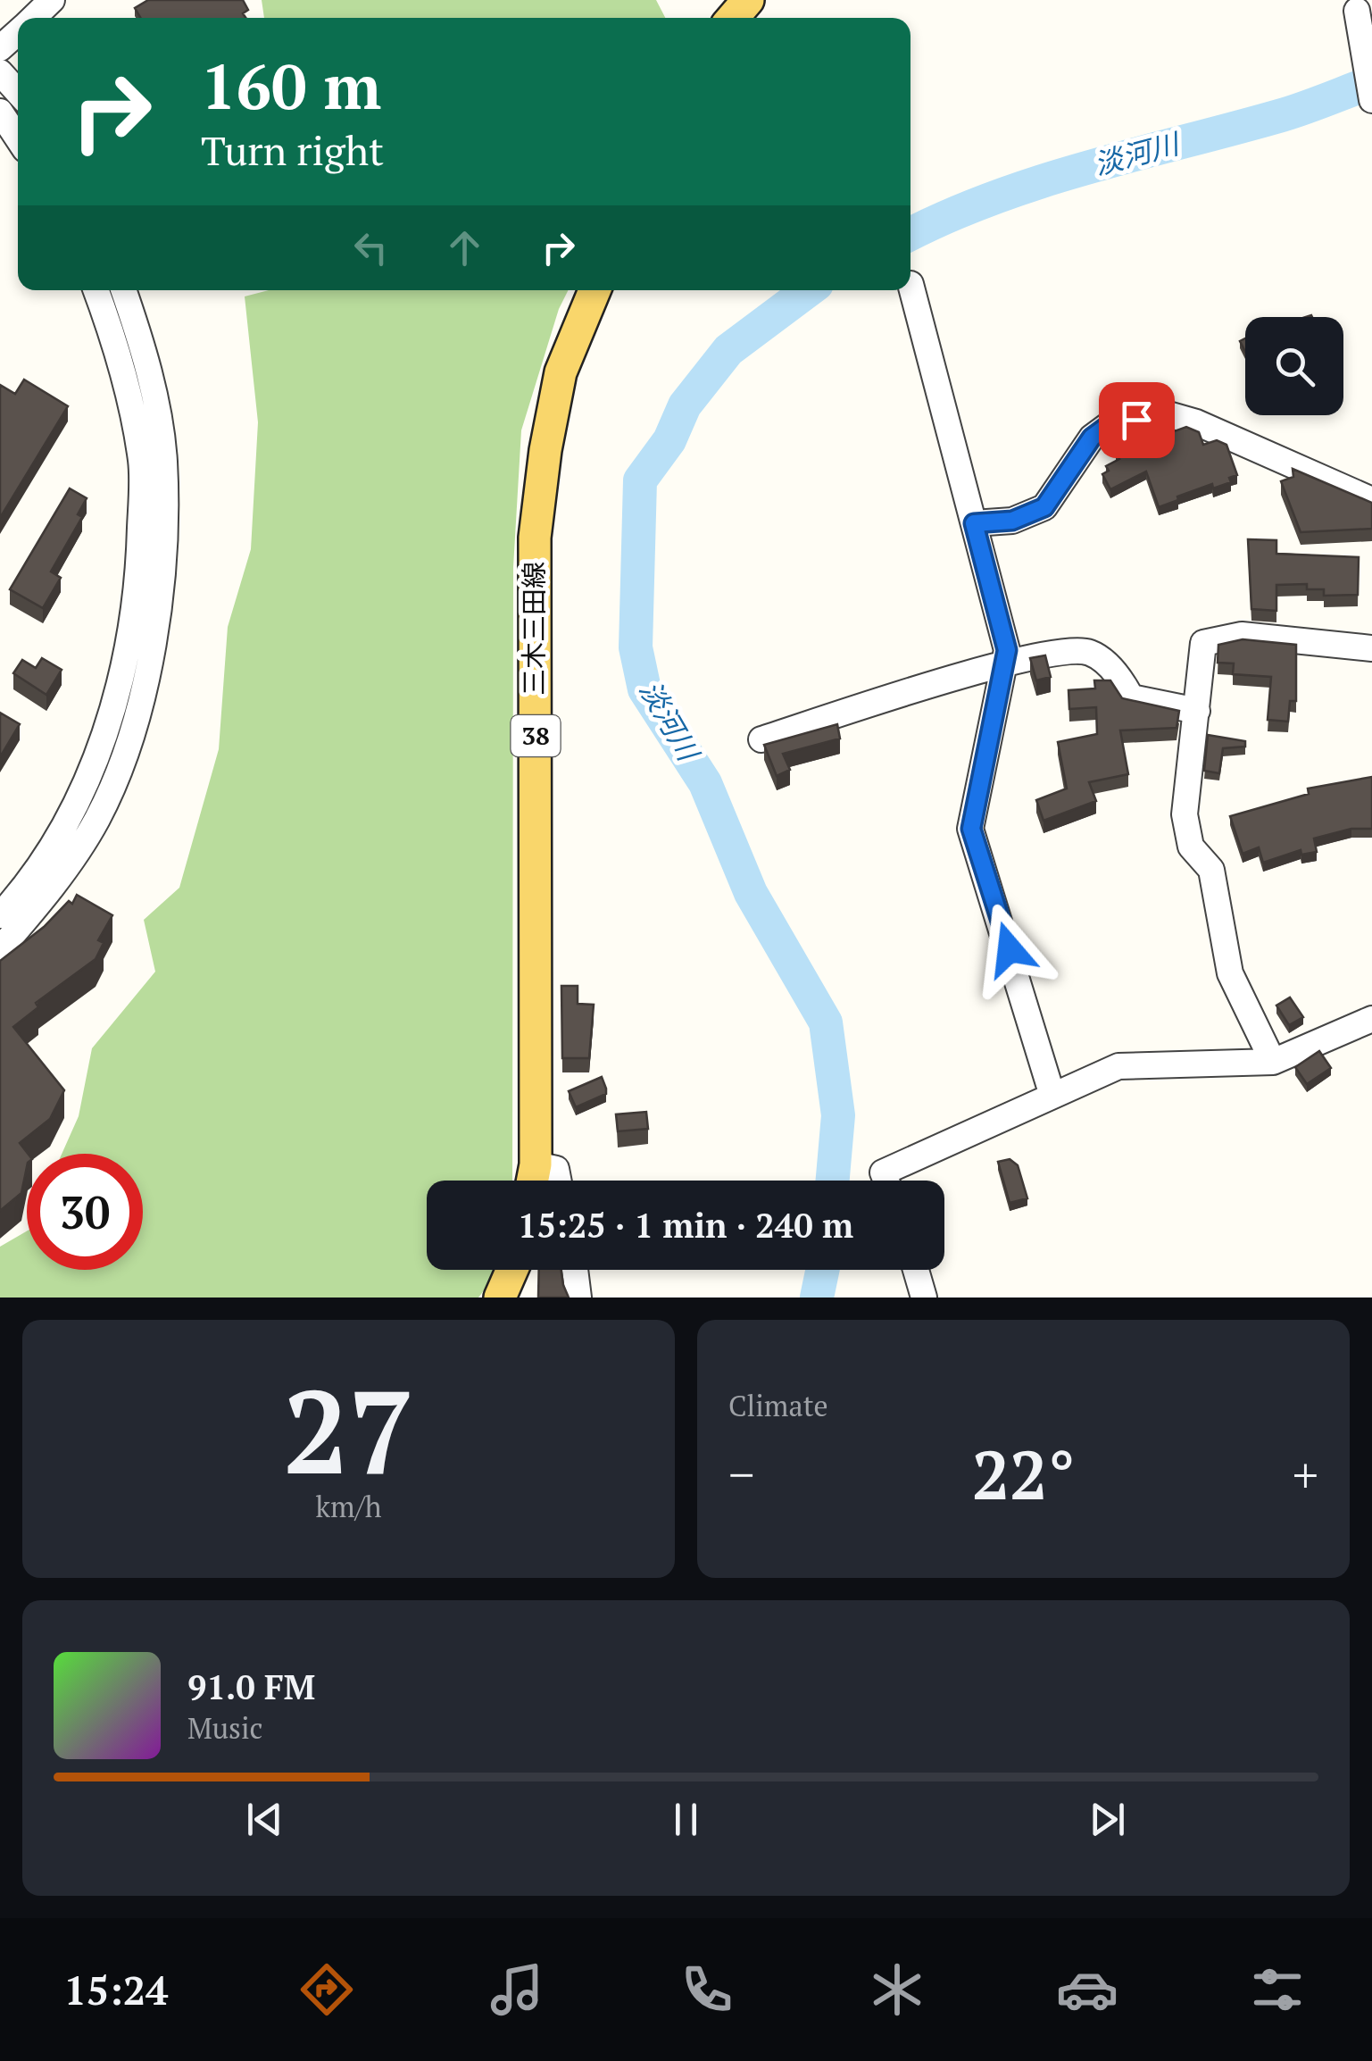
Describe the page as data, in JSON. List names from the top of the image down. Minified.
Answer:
{"streets":{"main road":["三木三田線","38"]},"water":["淡河川"],"page":{"turn":["160 m","Turn right"],"limit":"30","trip":"15:25 · 1 min · 240 m","tile":[["27","km/h"],"Climate"],"heat":["−","22°","+"],"song":["91.0 FM","Music"],"tabs":"15:24"}}
